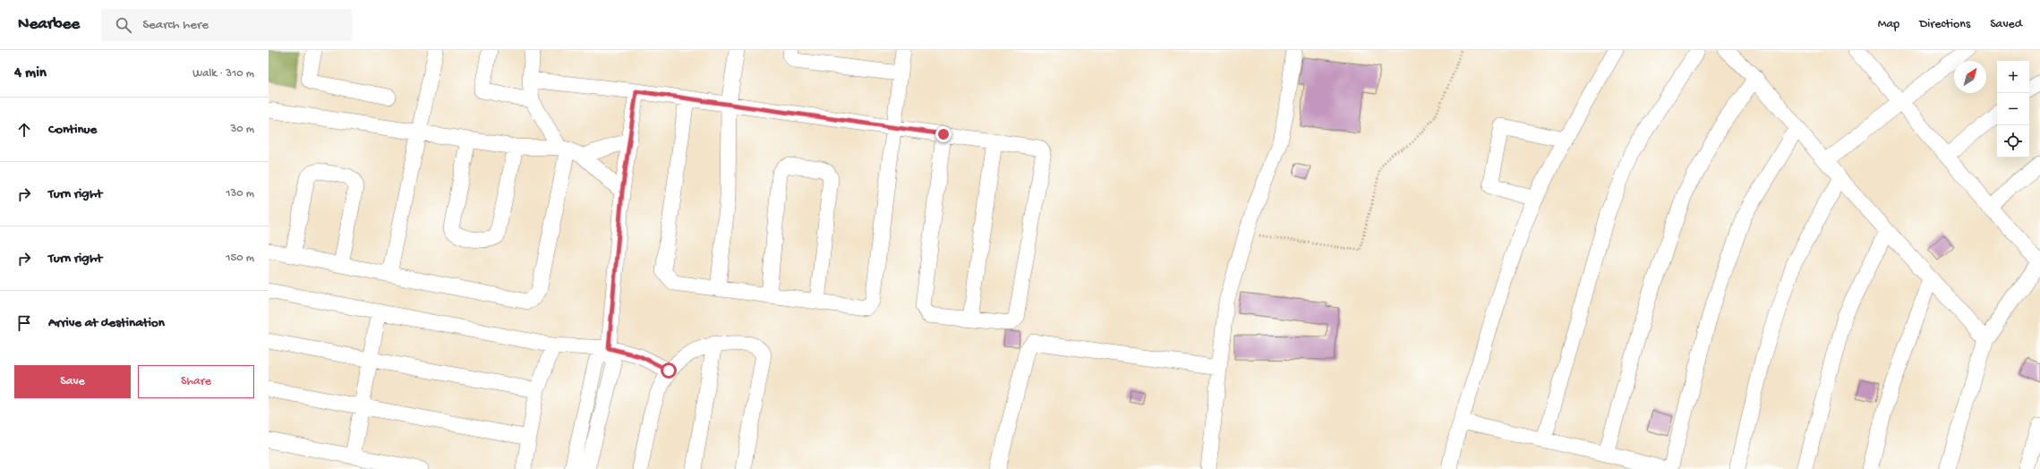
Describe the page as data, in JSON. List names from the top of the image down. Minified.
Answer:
{"north":"top right","page":{"header":"Nearbee","search":"Search here","nav":["Map","Directions","Saved"],"heading":["4 min","Walk · 310 m"],"map_buttons":["+","−"],"list":[["Continue","30 m"],["Turn right","130 m"],["Turn right","150 m"],"Arrive at destination"],"buttons":["Save","Share"]}}
